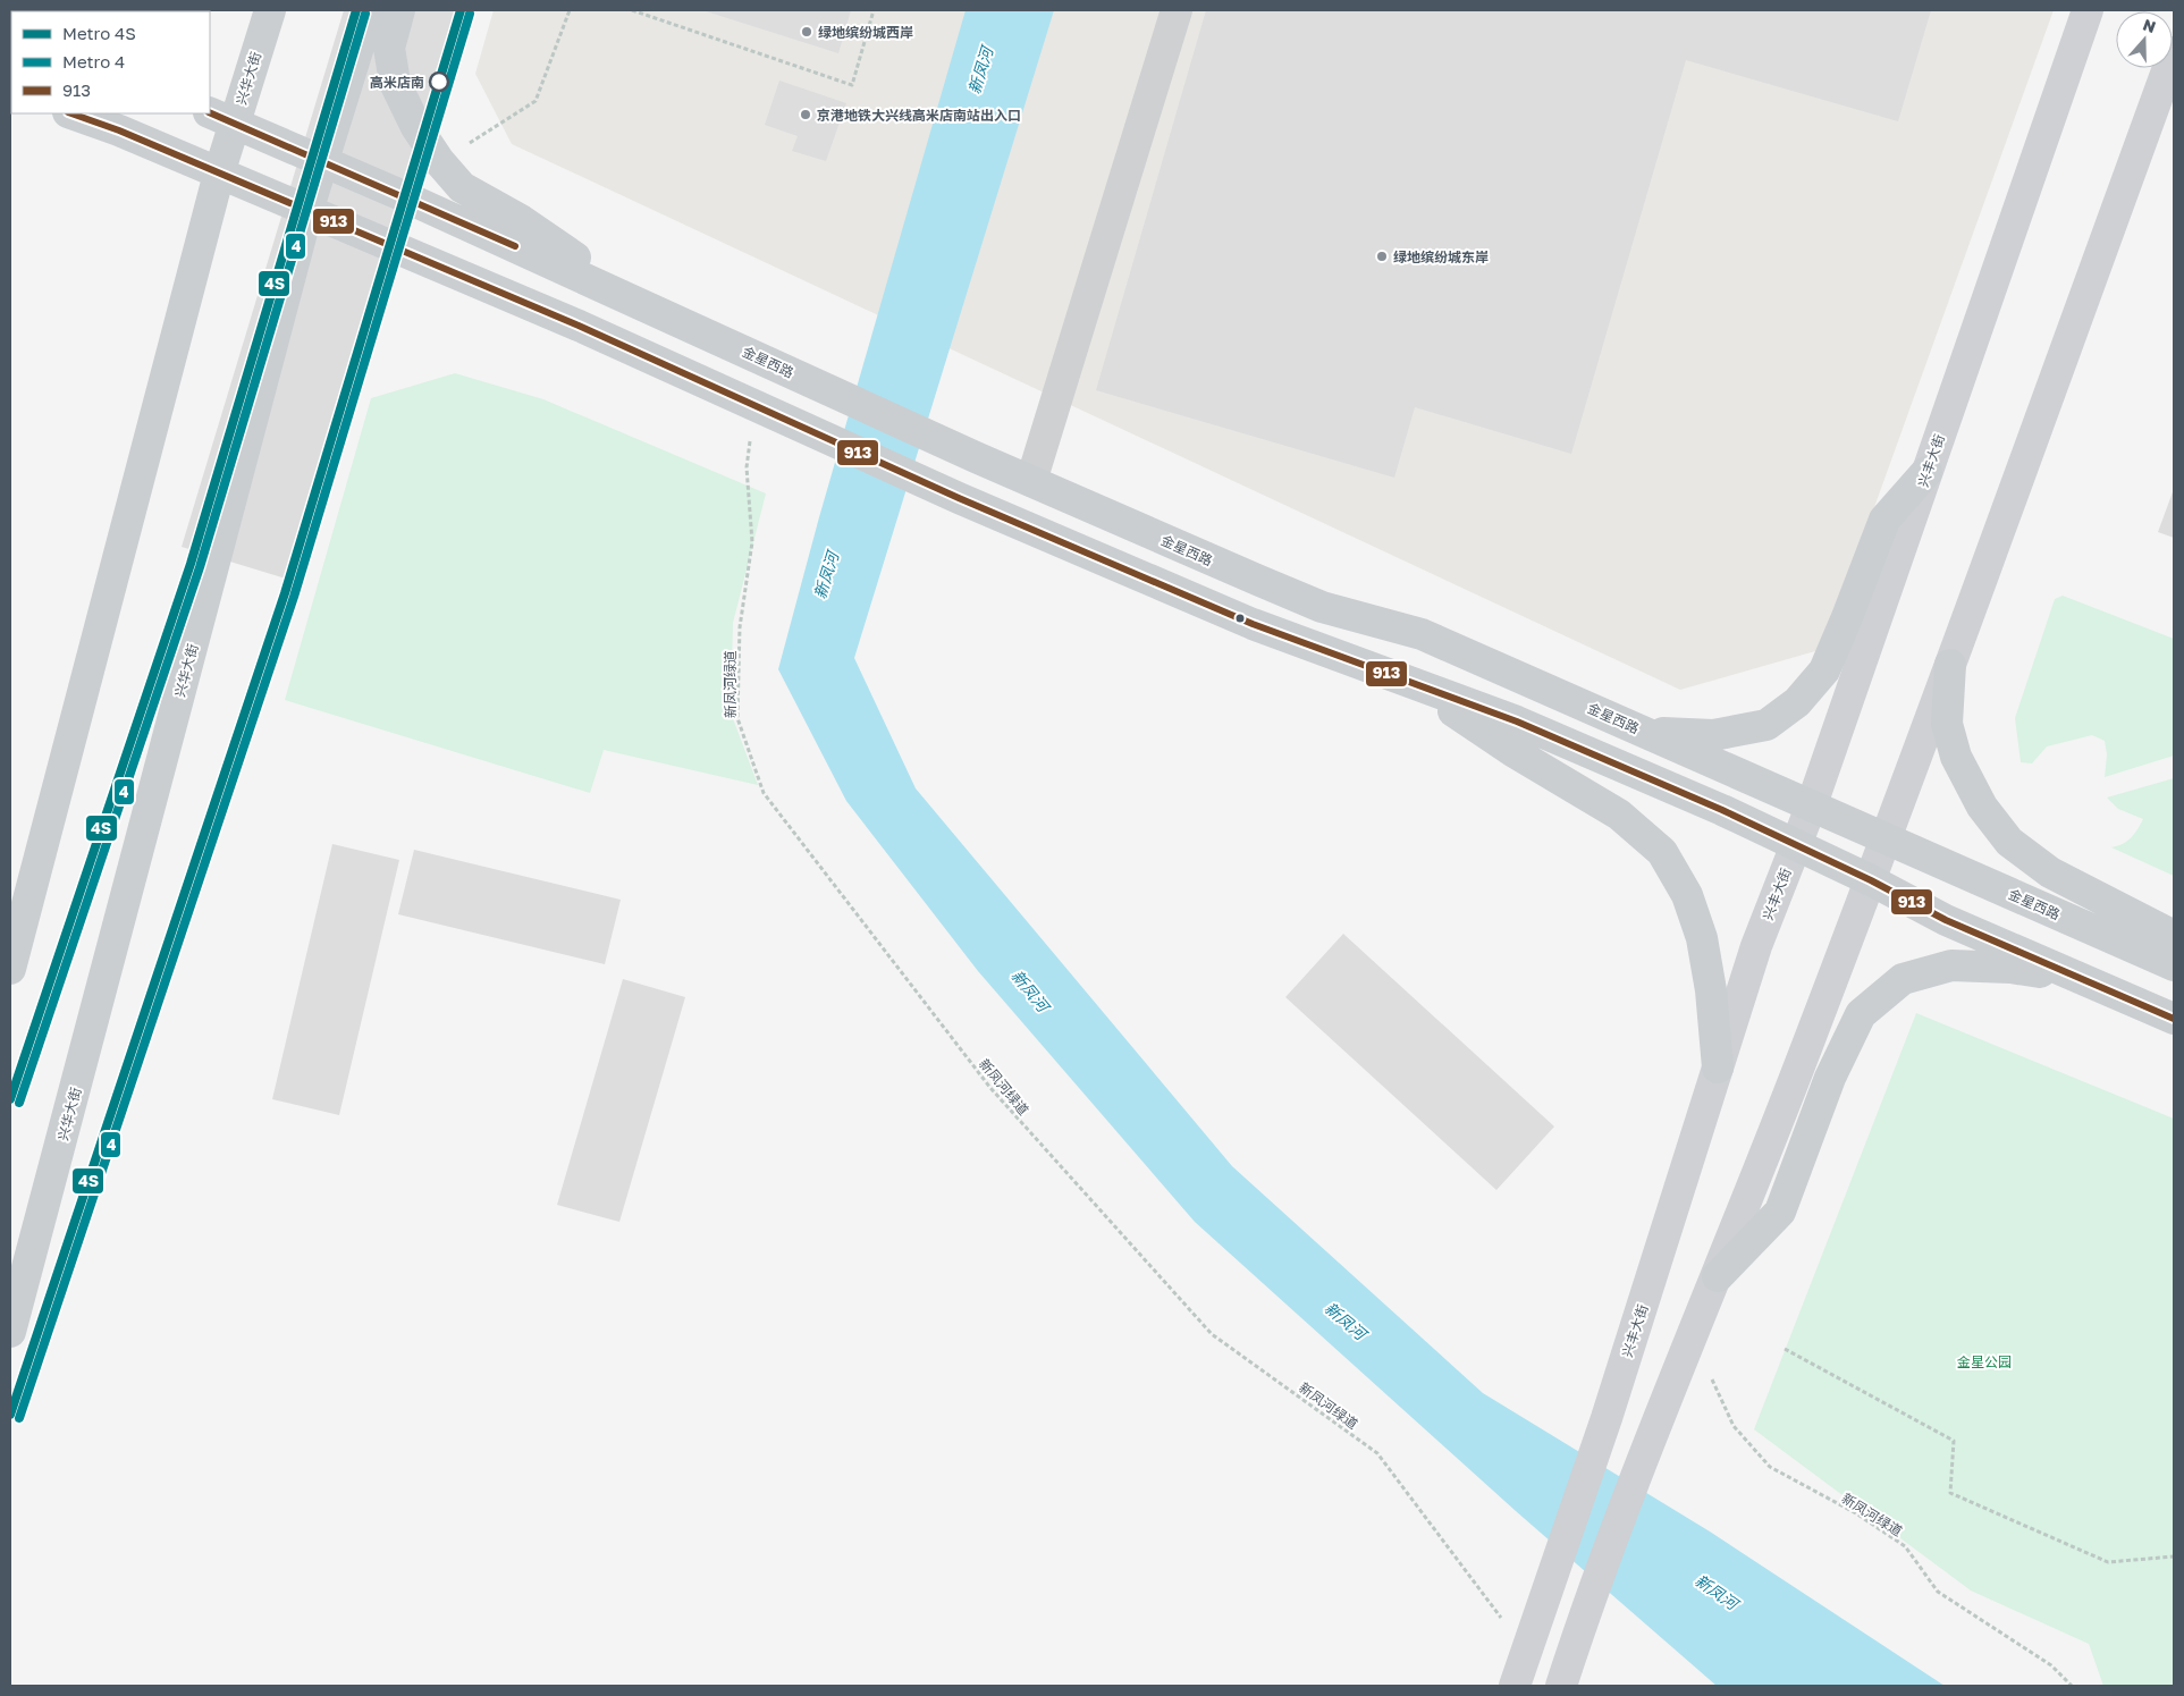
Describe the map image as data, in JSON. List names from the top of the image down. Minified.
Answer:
{"streets":{"main road":["兴华大街","金星西路","兴丰大街"],"path":["新凤河绿道"]},"crossings":[["兴华大街","金星西路"],["金星西路","兴丰大街"],["兴丰大街","新凤河绿道"]],"water":["新凤河"],"parks":["金星公园"],"places":["绿地缤纷城西岸","高米店南","京港地铁大兴线高米店南站出入口","绿地缤纷城东岸"],"lines":["metro line 4S","metro line 4","transit line 913"],"legend":["Metro 4S","Metro 4","913"],"north":"top"}
